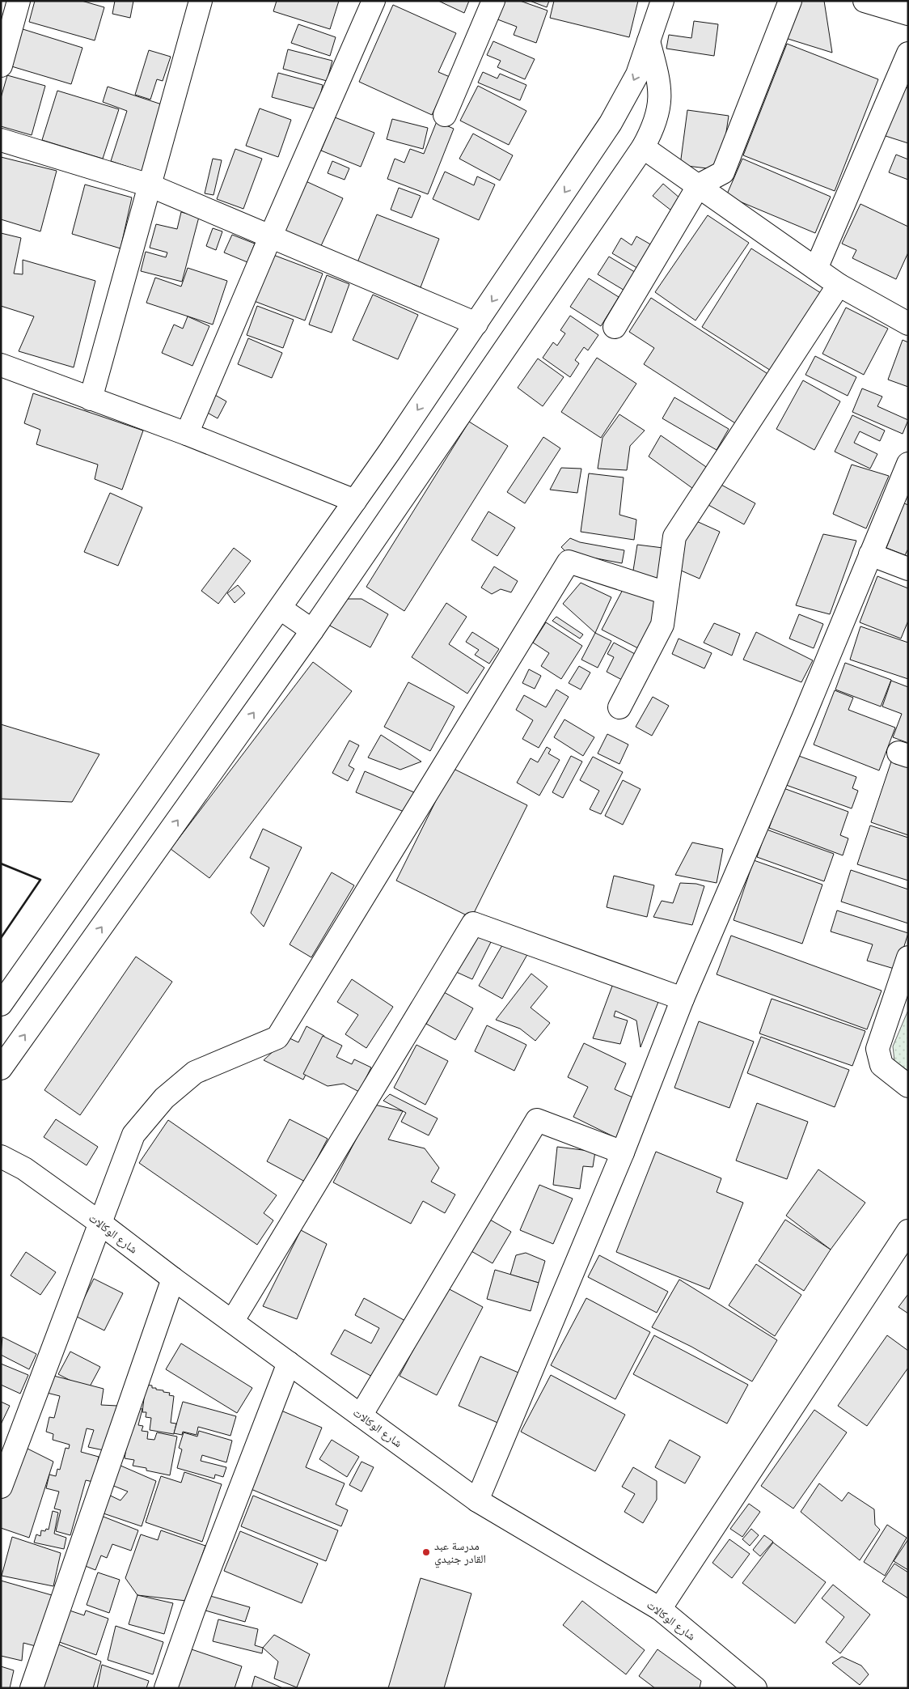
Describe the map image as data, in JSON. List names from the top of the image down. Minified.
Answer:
{"streets":{"street":["شارع الوكالات"]},"places":["مدرسة عبد القادر جنيدي"]}
